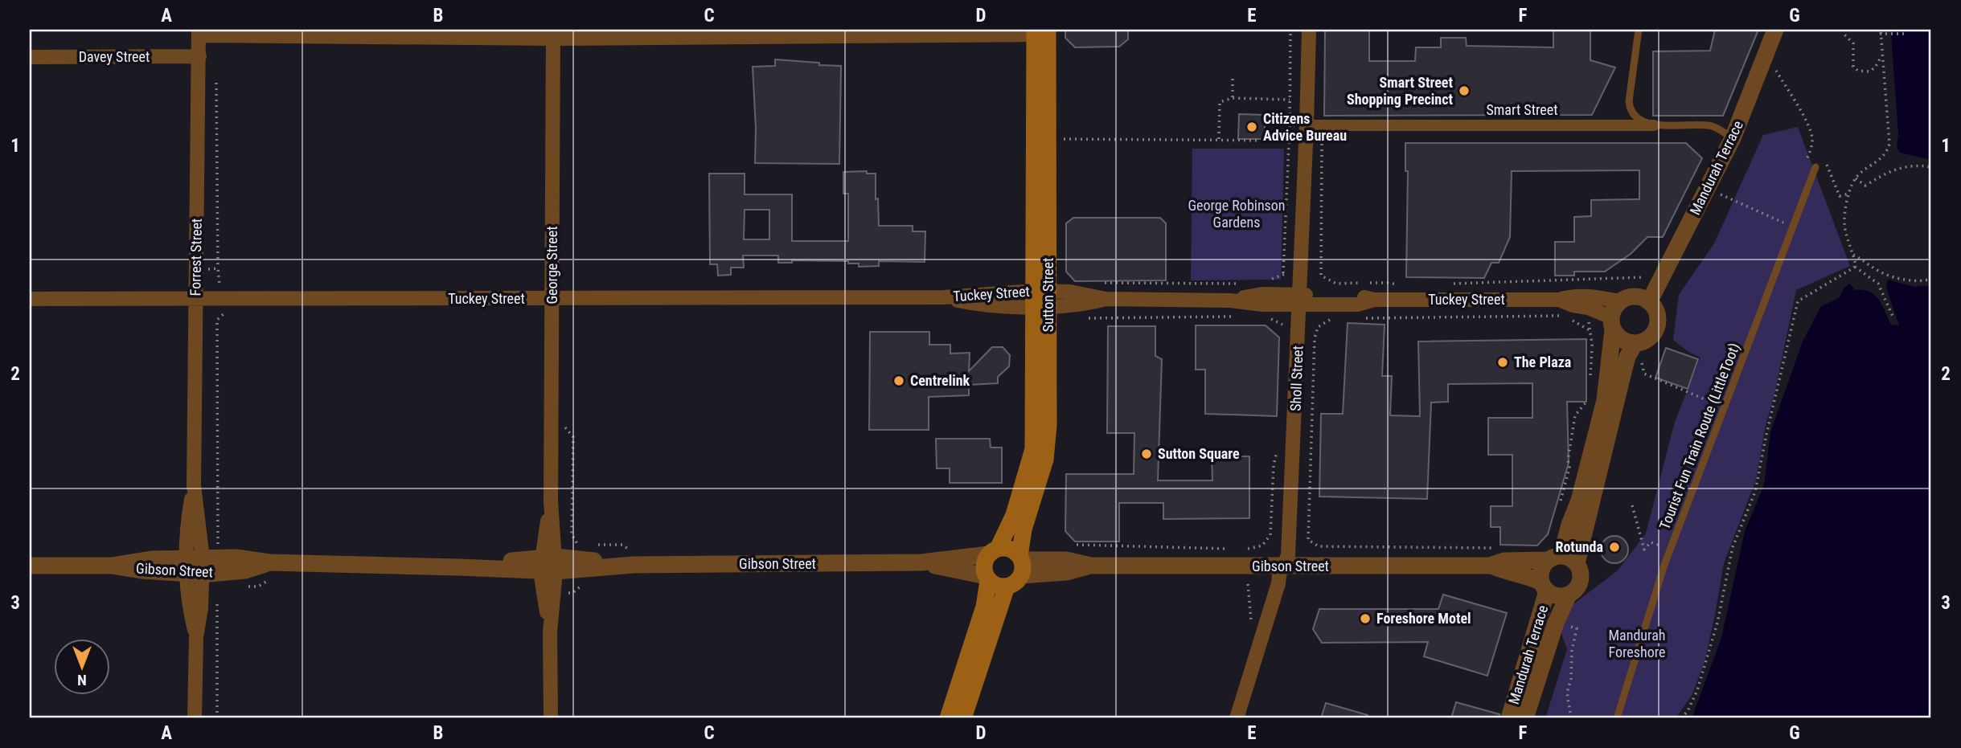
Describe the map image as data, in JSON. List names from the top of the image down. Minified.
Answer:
{"streets":{"main road":["Sutton Street"],"street":["Davey Street","Smart Street","Mandurah Terrace","Forrest Street","George Street","Tuckey Street","Sholl Street","Gibson Street"],"lane":["Tourist Fun Train Route (LittleToot)"]},"crossings":[["Davey Street","Forrest Street"],["Smart Street","Mandurah Terrace"],["Smart Street","Sholl Street"],["Mandurah Terrace","Tuckey Street"],["Mandurah Terrace","Gibson Street"],["Forrest Street","Tuckey Street"],["Forrest Street","Gibson Street"],["George Street","Tuckey Street"],["George Street","Gibson Street"],["Tuckey Street","Sutton Street"],["Tuckey Street","Sholl Street"],["Sutton Street","Gibson Street"],["Sholl Street","Gibson Street"]],"parks":["George Robinson Gardens","Mandurah Foreshore"],"places":["Smart Street Shopping Precinct","Citizens Advice Bureau","The Plaza","Centrelink","Sutton Square","Rotunda","Foreshore Motel"],"north":"bottom","grid":{"columns":["A","B","C","D","E","F","G"],"rows":["1","2","3"]}}
